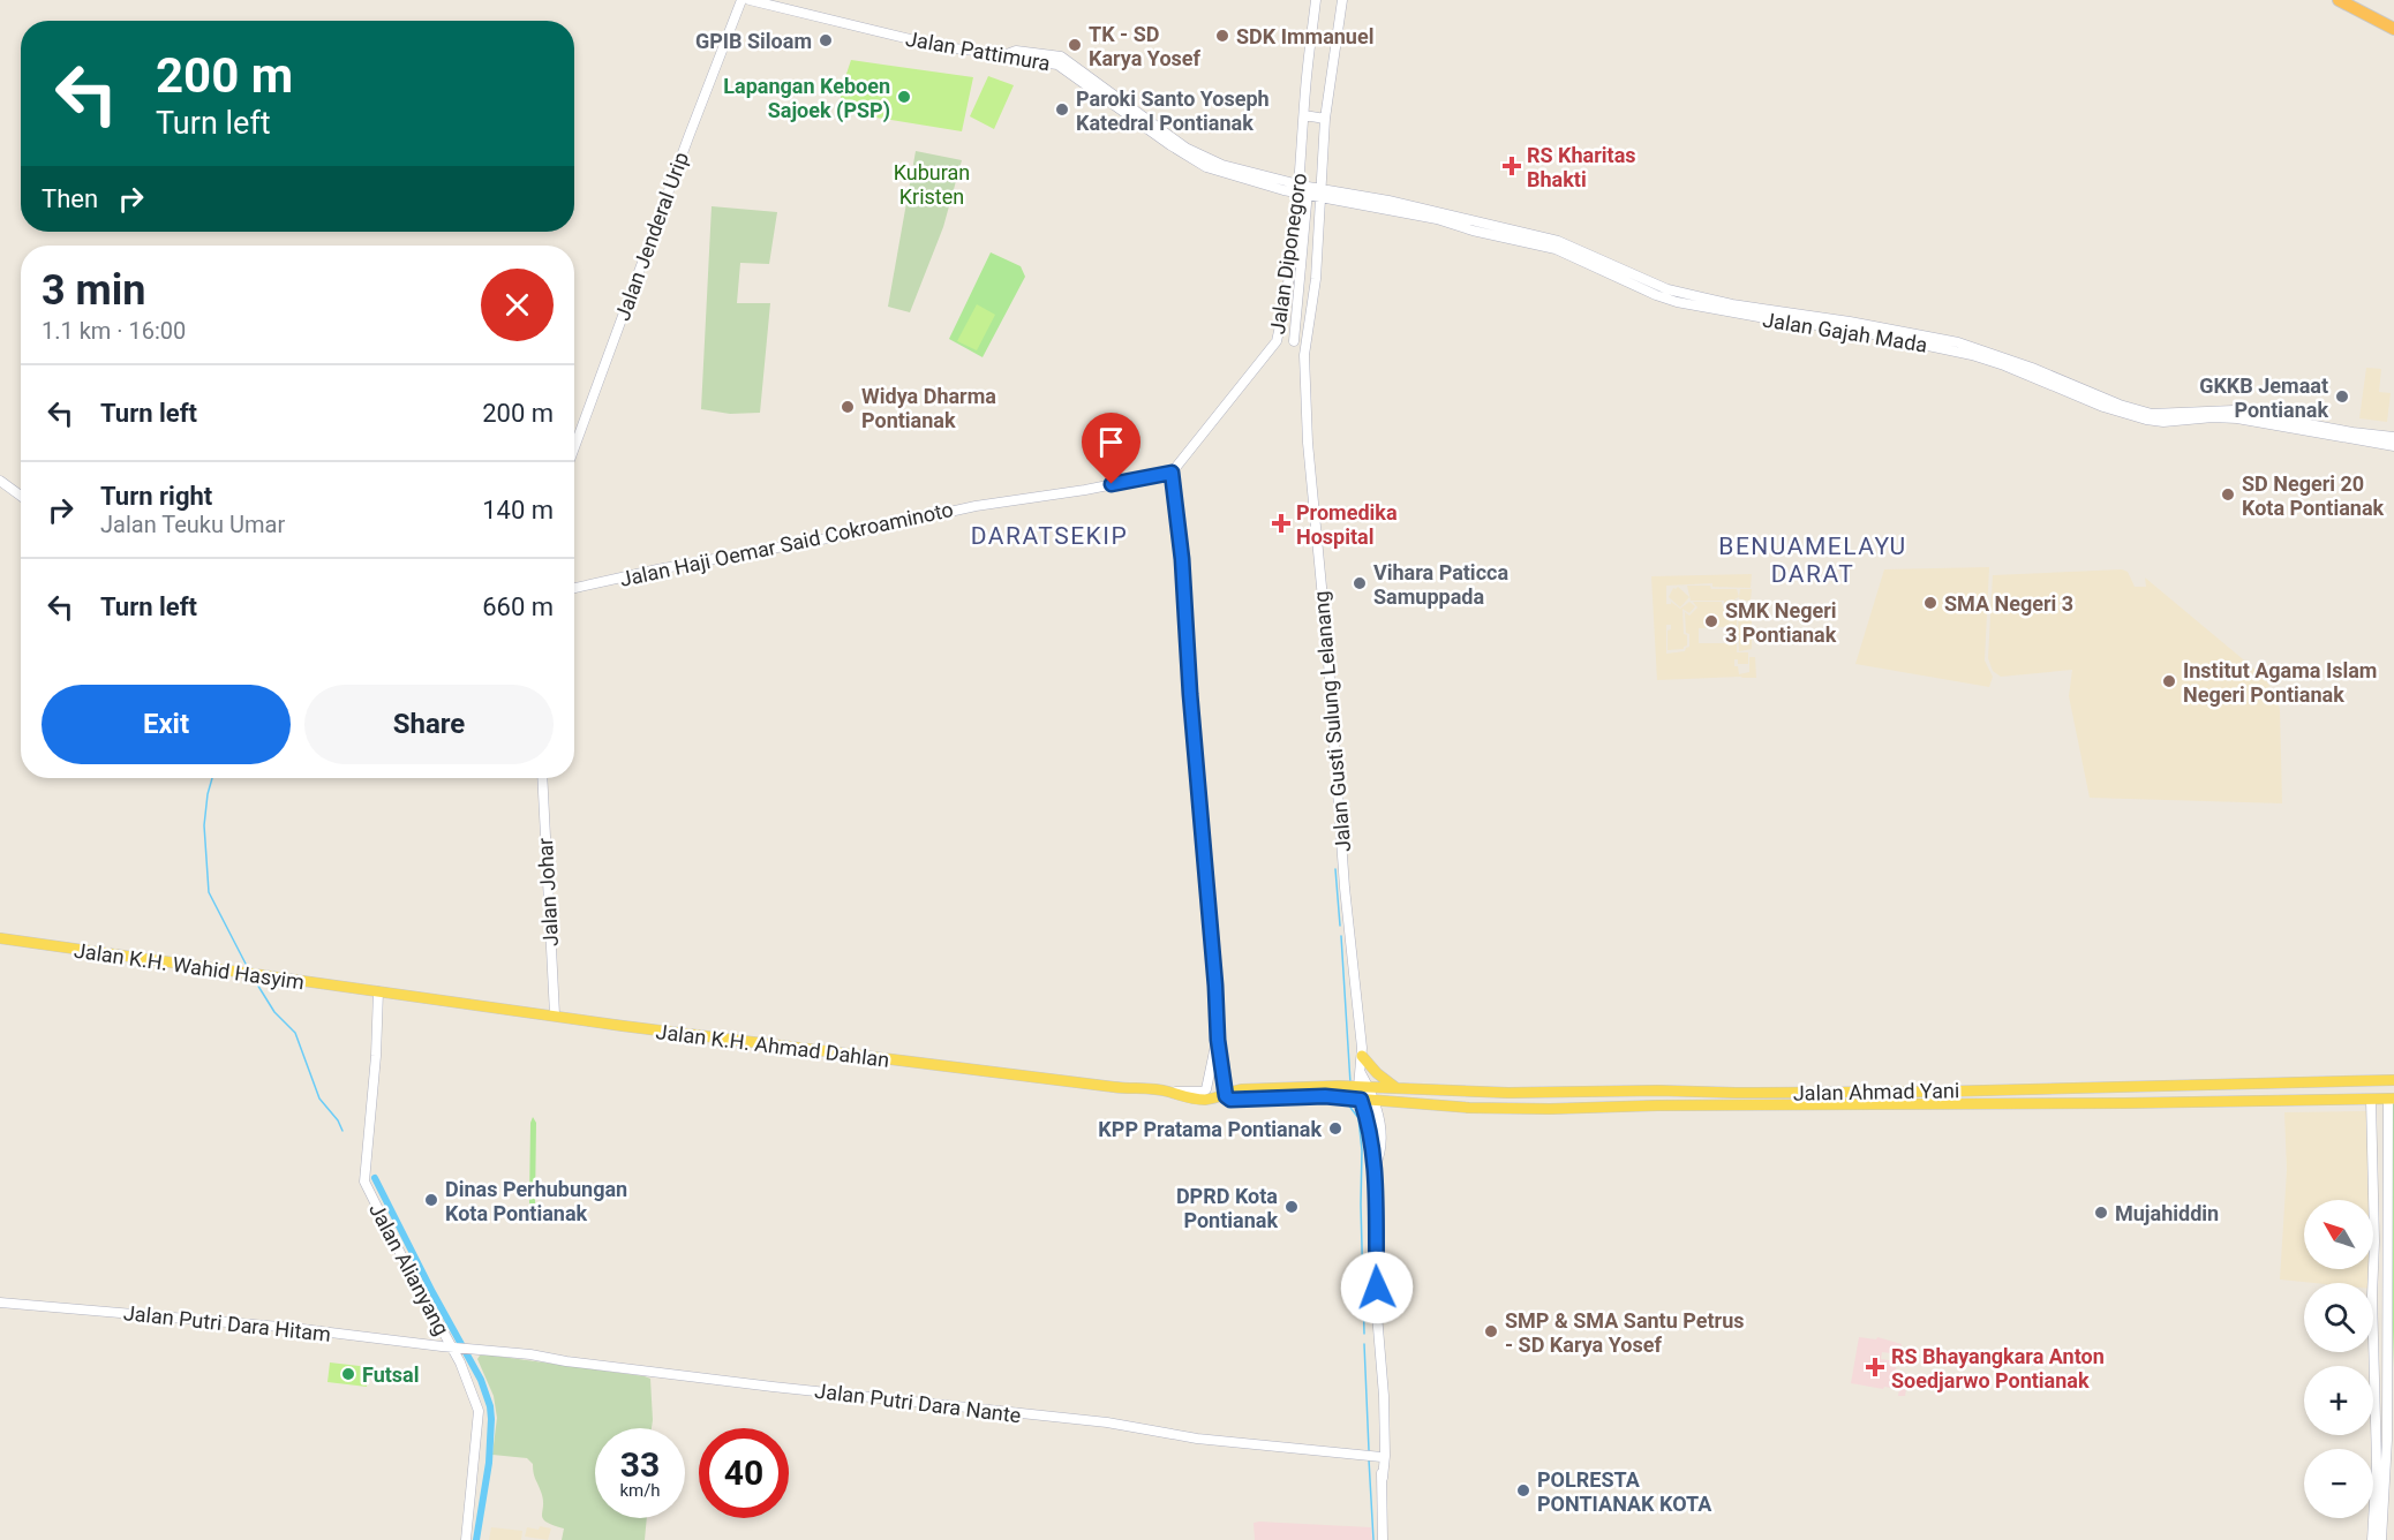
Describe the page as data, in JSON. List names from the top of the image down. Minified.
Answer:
{"streets":{"main road":["Jalan K.H. Wahid Hasyim","Jalan K.H. Ahmad Dahlan","Jalan Ahmad Yani"],"street":["Jalan Pattimura","Jalan Jenderal Urip","Jalan Diponegoro","Jalan Gajah Mada","Jalan Haji Oemar Said Cokroaminoto","Jalan Gusti Sulung Lelanang","Jalan Johar","Jalan Alianyang","Jalan Putri Dara Hitam","Jalan Putri Dara Nante"]},"crossings":[["Jalan Pattimura","Jalan Diponegoro"],["Jalan Pattimura","Jalan Gajah Mada"],["Jalan Diponegoro","Jalan Gajah Mada"],["Jalan Diponegoro","Jalan Haji Oemar Said Cokroaminoto"],["Jalan Gajah Mada","Jalan Gusti Sulung Lelanang"],["Jalan Gusti Sulung Lelanang","Jalan Ahmad Yani"],["Jalan Johar","Jalan K.H. Ahmad Dahlan"],["Jalan K.H. Wahid Hasyim","Jalan K.H. Ahmad Dahlan"],["Jalan K.H. Wahid Hasyim","Jalan Alianyang"],["Jalan K.H. Ahmad Dahlan","Jalan Ahmad Yani"],["Jalan K.H. Ahmad Dahlan","Jalan Alianyang"],["Jalan Alianyang","Jalan Putri Dara Hitam"],["Jalan Alianyang","Jalan Putri Dara Nante"],["Jalan Putri Dara Hitam","Jalan Putri Dara Nante"]],"districts":["DARATSEKIP","BENUAMELAYU DARAT"],"parks":["Kuburan Kristen"],"places":{"other":["SDK Immanuel","GPIB Siloam","TK - SD Karya Yosef","Lapangan Keboen Sajoek (PSP)","Paroki Santo Yoseph Katedral Pontianak","GKKB Jemaat Pontianak","Widya Dharma Pontianak","SD Negeri 20 Kota Pontianak","Vihara Paticca Samuppada","SMA Negeri 3","SMK Negeri 3 Pontianak","Institut Agama Islam Negeri Pontianak","KPP Pratama Pontianak","Dinas Perhubungan Kota Pontianak","DPRD Kota Pontianak","Mujahiddin","SMP & SMA Santu Petrus - SD Karya Yosef","Futsal","POLRESTA PONTIANAK KOTA"],"health":["RS Kharitas Bhakti","Promedika Hospital","RS Bhayangkara Anton Soedjarwo Pontianak"]},"north":"top left","page":{"turn":["200 m","Turn left"],"then":"Then","heading":["3 min","1.1 km · 16:00"],"list":[{"name":"Turn left","value":"200 m"},{"name":"Turn right","note":"Jalan Teuku Umar","value":"140 m"},{"name":"Turn left","value":"660 m"}],"buttons":["Exit","Share"],"map_buttons":["+","−"],"speed":"33 km/h","limit":"40"}}
